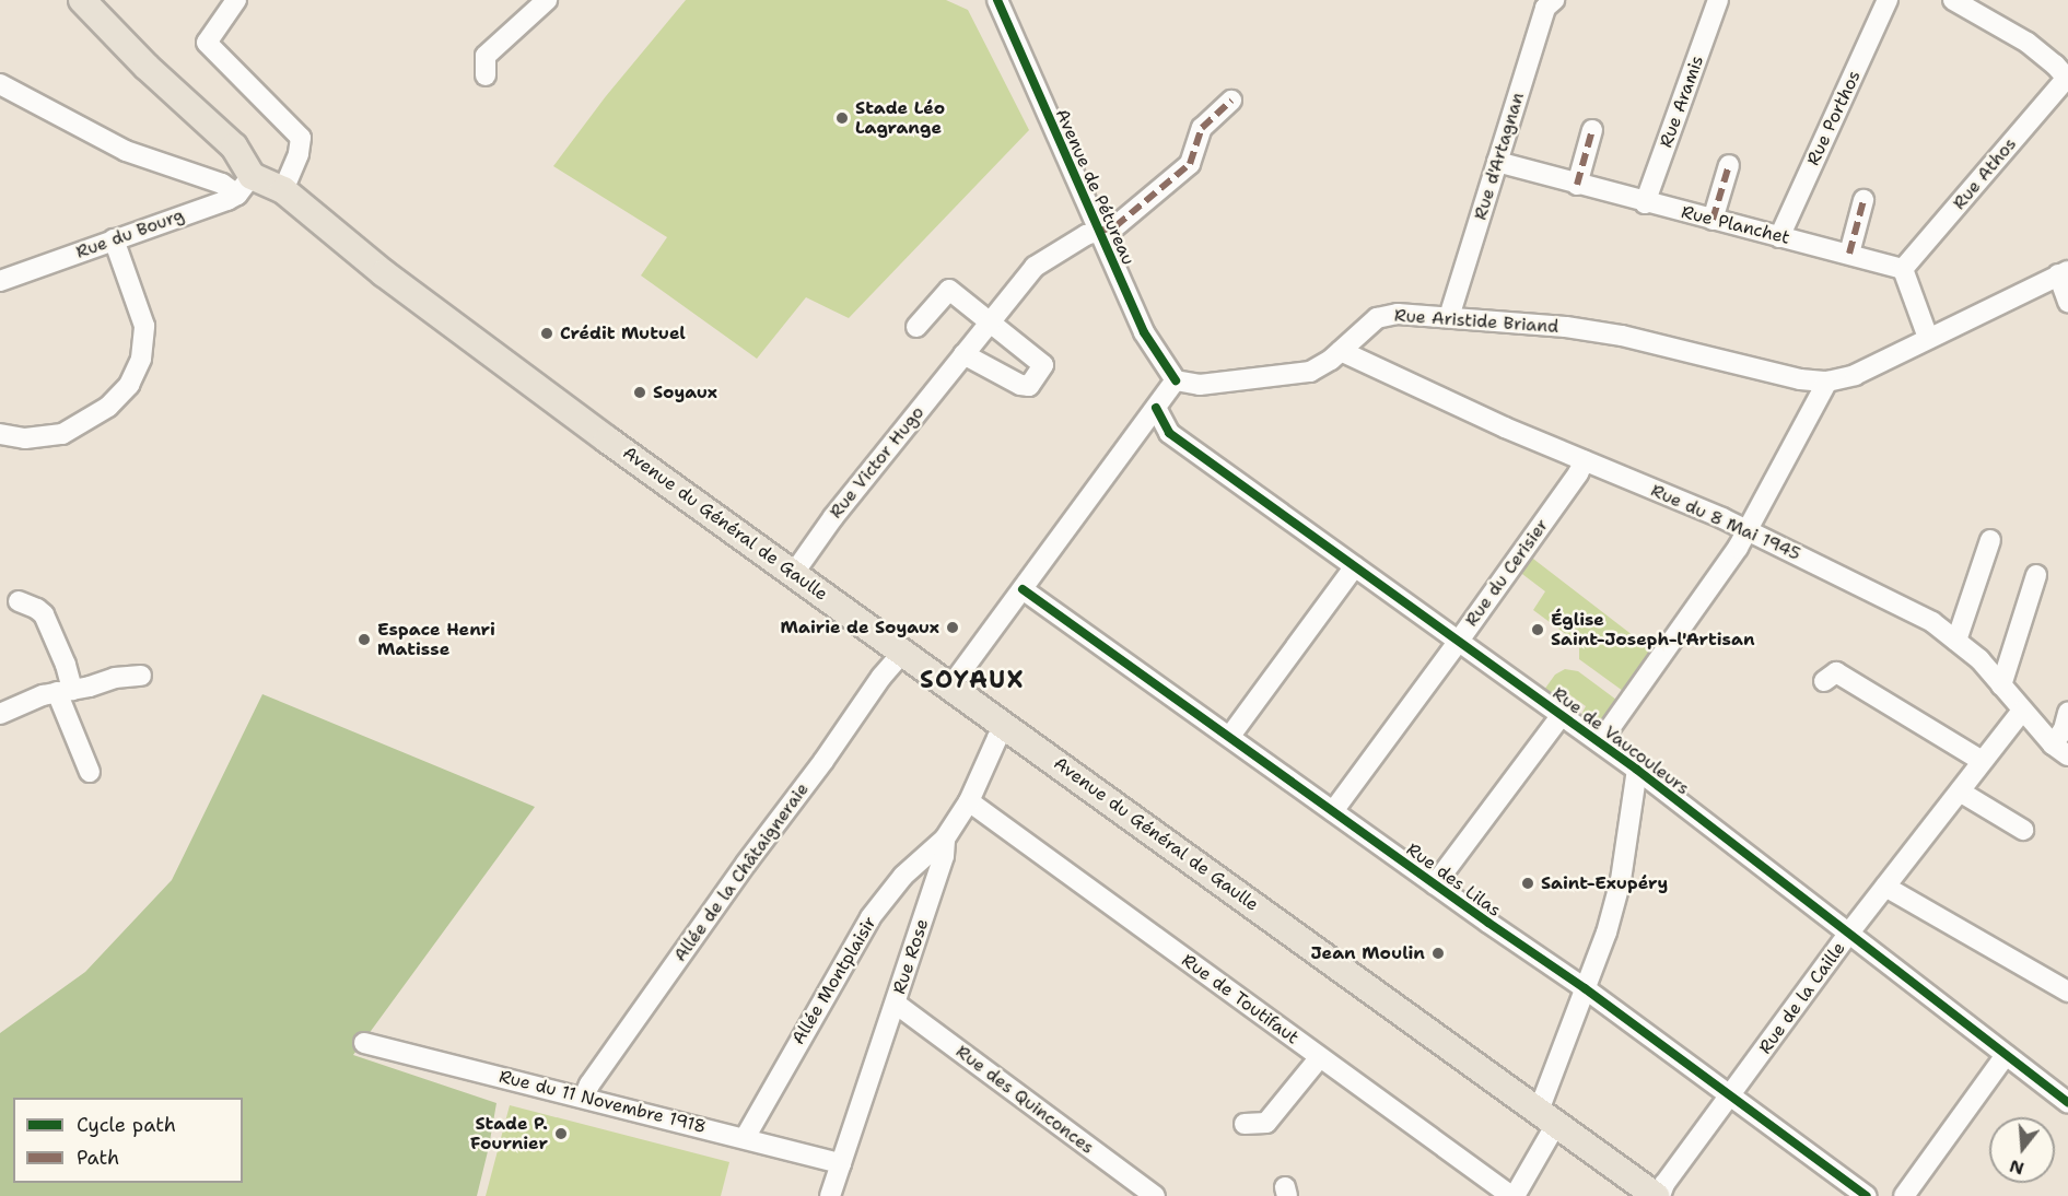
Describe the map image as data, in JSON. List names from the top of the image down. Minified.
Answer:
{"streets":{"main road":["Avenue du Général de Gaulle"],"street":["Rue Aramis","Rue Porthos","Rue d'Artagnan","Rue Athos","Avenue de Pétureau","Rue Planchet","Rue du Bourg","Rue Aristide Briand","Rue Victor Hugo","Rue du 8 Mai 1945","Rue du Cerisier","Rue de Vaucouleurs","Allée de la Châtaigneraie","Rue des Lilas","Rue Rose","Allée Montplaisir","Rue de la Caille","Rue de Toutifaut","Rue des Quinconces","Rue du 11 Novembre 1918"]},"crossings":[["Rue Aramis","Rue Planchet"],["Rue Porthos","Rue Planchet"],["Rue d'Artagnan","Rue Planchet"],["Rue d'Artagnan","Rue Aristide Briand"],["Rue Athos","Rue Planchet"],["Avenue de Pétureau","Rue Aristide Briand"],["Avenue de Pétureau","Rue Victor Hugo"],["Rue du Bourg","Avenue du Général de Gaulle"],["Rue Aristide Briand","Rue du 8 Mai 1945"],["Rue Victor Hugo","Avenue du Général de Gaulle"],["Rue du 8 Mai 1945","Rue du Cerisier"],["Rue du 8 Mai 1945","Rue de la Caille"],["Avenue du Général de Gaulle","Allée de la Châtaigneraie"],["Avenue du Général de Gaulle","Rue Rose"],["Avenue du Général de Gaulle","Rue de la Caille"],["Rue du Cerisier","Rue de Vaucouleurs"],["Rue du Cerisier","Rue des Lilas"],["Rue de Vaucouleurs","Rue de la Caille"],["Allée de la Châtaigneraie","Rue du 11 Novembre 1918"],["Rue des Lilas","Rue de la Caille"],["Rue Rose","Allée Montplaisir"],["Rue Rose","Rue de Toutifaut"],["Rue Rose","Rue des Quinconces"],["Rue Rose","Rue du 11 Novembre 1918"],["Allée Montplaisir","Rue du 11 Novembre 1918"]],"districts":["SOYAUX"],"places":["Stade Léo Lagrange","Crédit Mutuel","Soyaux","Mairie de Soyaux","Église Saint-Joseph-l'Artisan","Espace Henri Matisse","Saint-Exupéry","Jean Moulin","Stade P. Fournier"],"legend":["Cycle path","Path"],"north":"bottom"}
